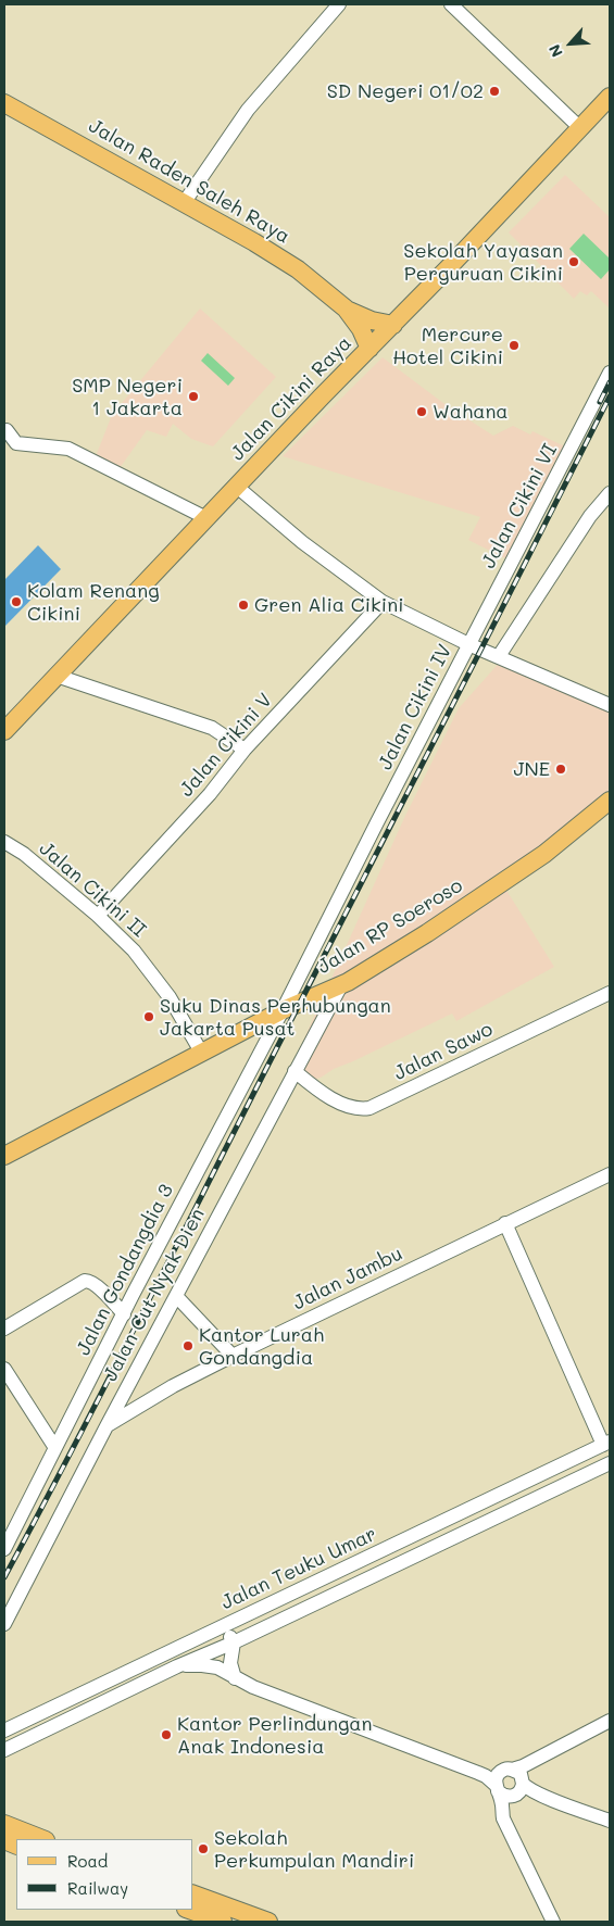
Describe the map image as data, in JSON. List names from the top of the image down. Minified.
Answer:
{"streets":{"main road":["Jalan Raden Saleh Raya","Jalan Cikini Raya","Jalan RP Soeroso"],"street":["Jalan Cikini VI","Jalan Cikini IV","Jalan Cikini V","Jalan Cikini II","Jalan Sawo","Jalan Gondangdia 3","Jalan Jambu","Jalan Cut Nyak Dien","Jalan Teuku Umar"]},"crossings":[["Jalan Raden Saleh Raya","Jalan Cikini Raya"],["Jalan Cikini Raya","Jalan Cikini IV"],["Jalan Cikini VI","Jalan Cikini IV"],["Jalan Cikini IV","Jalan Cikini V"],["Jalan Cikini IV","Jalan RP Soeroso"],["Jalan Cikini IV","Jalan Gondangdia 3"],["Jalan Cikini V","Jalan Cikini II"],["Jalan Cikini II","Jalan RP Soeroso"],["Jalan RP Soeroso","Jalan Gondangdia 3"],["Jalan RP Soeroso","Jalan Cut Nyak Dien"],["Jalan Sawo","Jalan Cut Nyak Dien"],["Jalan Jambu","Jalan Cut Nyak Dien"]],"places":["SD Negeri 01/02","Sekolah Yayasan Perguruan Cikini","Mercure Hotel Cikini","SMP Negeri 1 Jakarta","Wahana","Kolam Renang Cikini","Gren Alia Cikini","JNE","Suku Dinas Perhubungan Jakarta Pusat","Kantor Lurah Gondangdia","Kantor Perlindungan Anak Indonesia","Sekolah Perkumpulan Mandiri"],"legend":["Road","Railway"],"north":"bottom left"}
